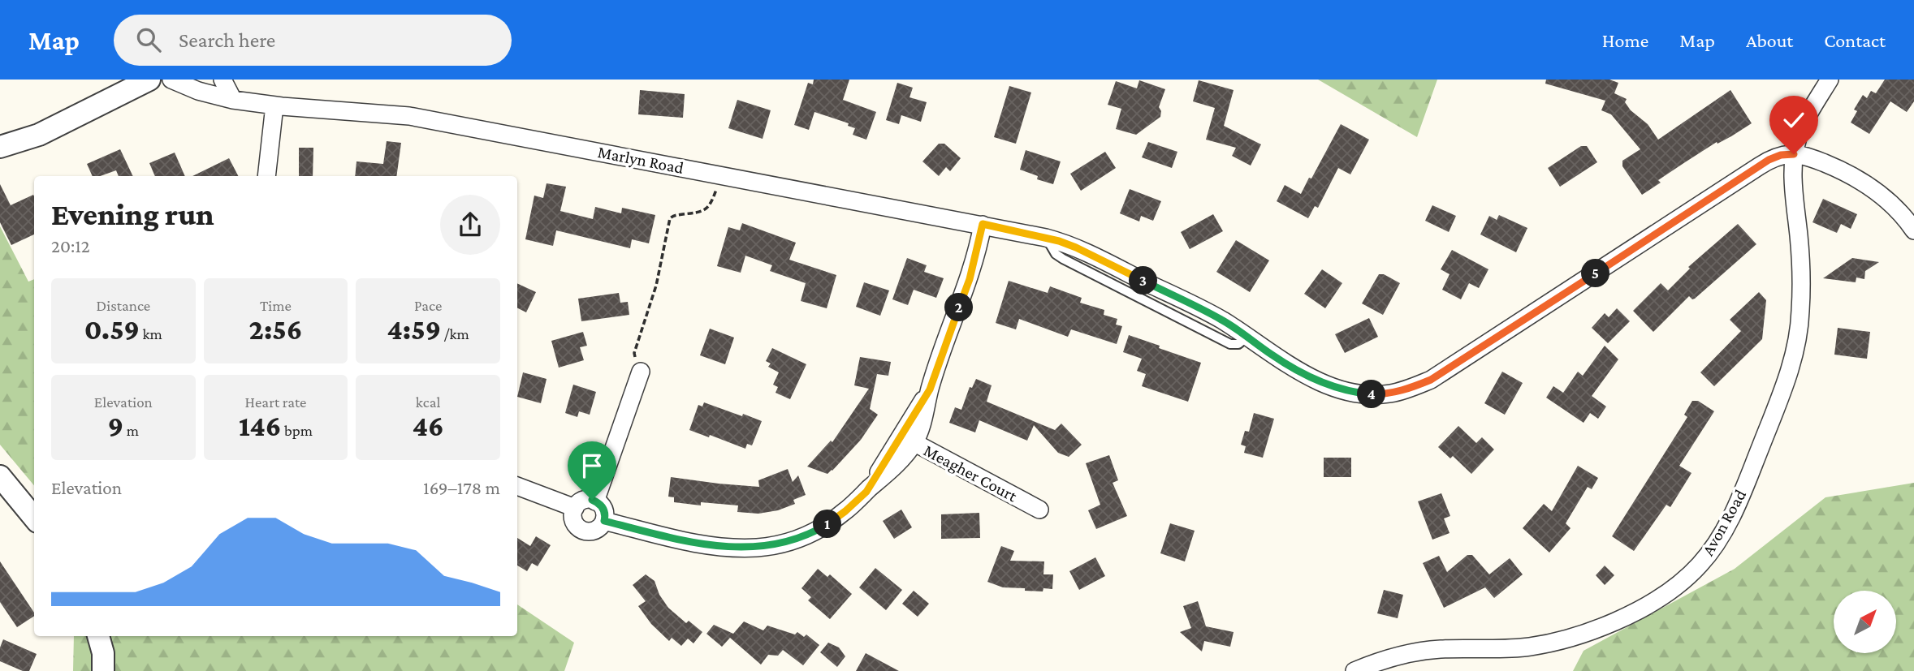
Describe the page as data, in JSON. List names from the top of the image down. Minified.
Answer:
{"streets":{"street":["Marlyn Road","Meagher Court","Avon Road"]},"crossings":[["Marlyn Road","Avon Road"]],"north":"top right","page":{"header":"Map","search":"Search here","nav":["Home","Map","About","Contact"],"heading":["Evening run","20:12"],"pins":["5","3","2","4","1"],"stats":[["Distance","0.59 km"],["Time","2:56"],["Pace","4:59 /km"],["Elevation","9 m"],["Heart rate","146 bpm"],["kcal","46"]],"chart":["Elevation","169–178 m"]}}
